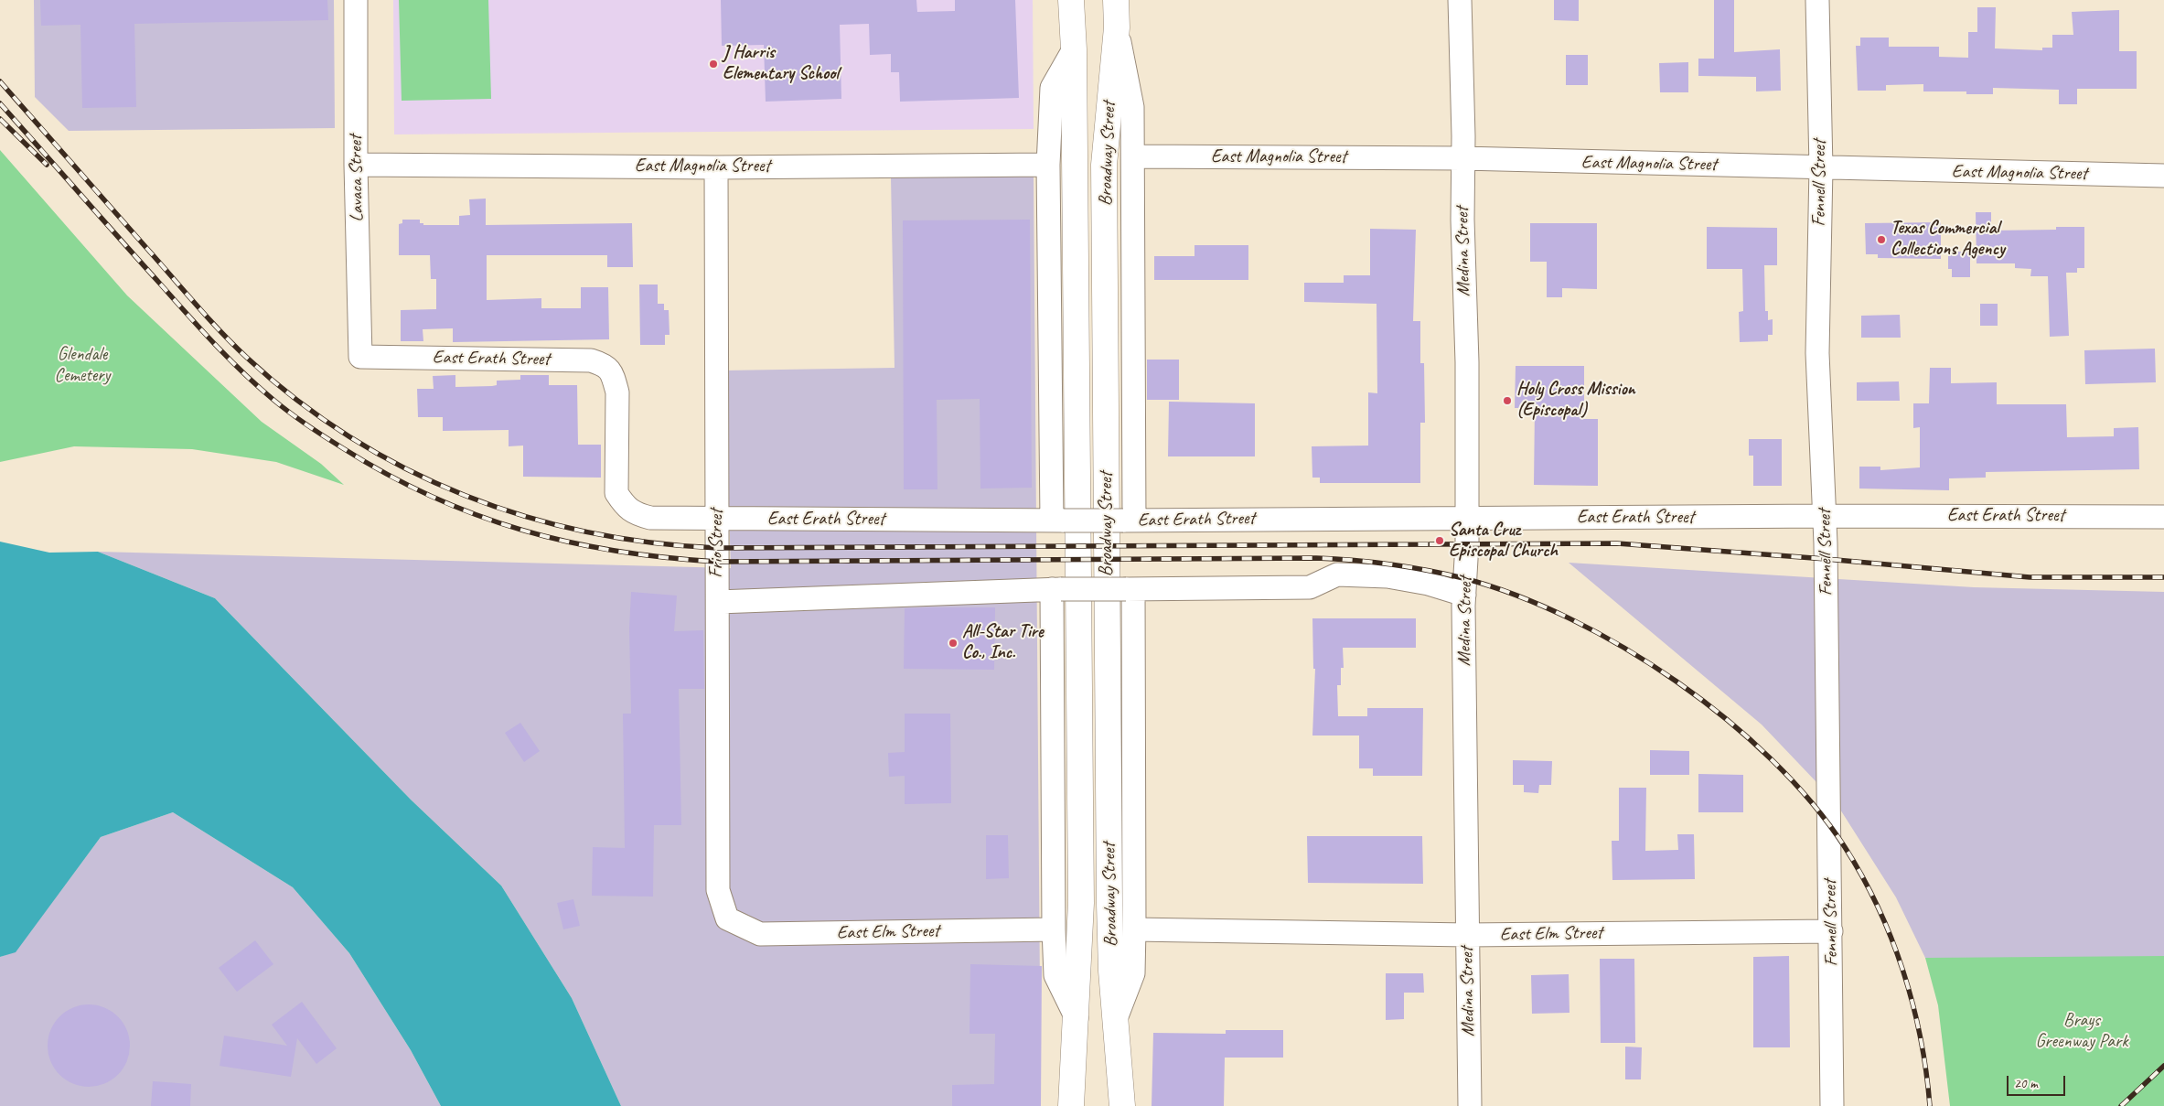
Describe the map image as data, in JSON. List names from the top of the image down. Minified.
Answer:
{"streets":{"main road":["Broadway Street"],"street":["East Magnolia Street","Lavaca Street","Fennell Street","Medina Street","East Erath Street","Frio Street","East Elm Street"]},"crossings":[["Broadway Street","East Magnolia Street"],["Broadway Street","East Erath Street"],["Broadway Street","East Elm Street"],["East Magnolia Street","Lavaca Street"],["East Magnolia Street","Fennell Street"],["East Magnolia Street","Medina Street"],["East Magnolia Street","Frio Street"],["Lavaca Street","East Erath Street"],["Fennell Street","East Erath Street"],["Fennell Street","East Elm Street"],["Medina Street","East Erath Street"],["Medina Street","East Elm Street"],["East Erath Street","Frio Street"],["Frio Street","East Elm Street"]],"parks":["Glendale Cemetery","Brays Greenway Park"],"places":["J Harris Elementary School","Texas Commercial Collections Agency","Holy Cross Mission (Episcopal)","Santa Cruz Episcopal Church","All-Star Tire Co., Inc."],"scale_bar":"20 m"}
